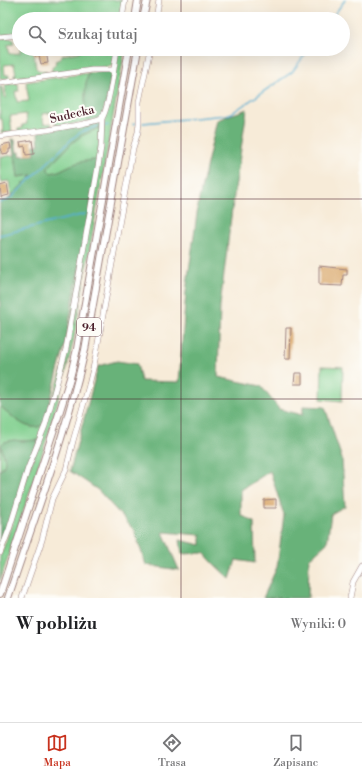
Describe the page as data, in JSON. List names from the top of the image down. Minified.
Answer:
{"streets":{"main road":["94"],"street":["Sudecka"]},"page":{"search":"Szukaj tutaj","heading":["W pobliżu","Wyniki: 0"],"nav":["Mapa","Trasa","Zapisane"]}}
